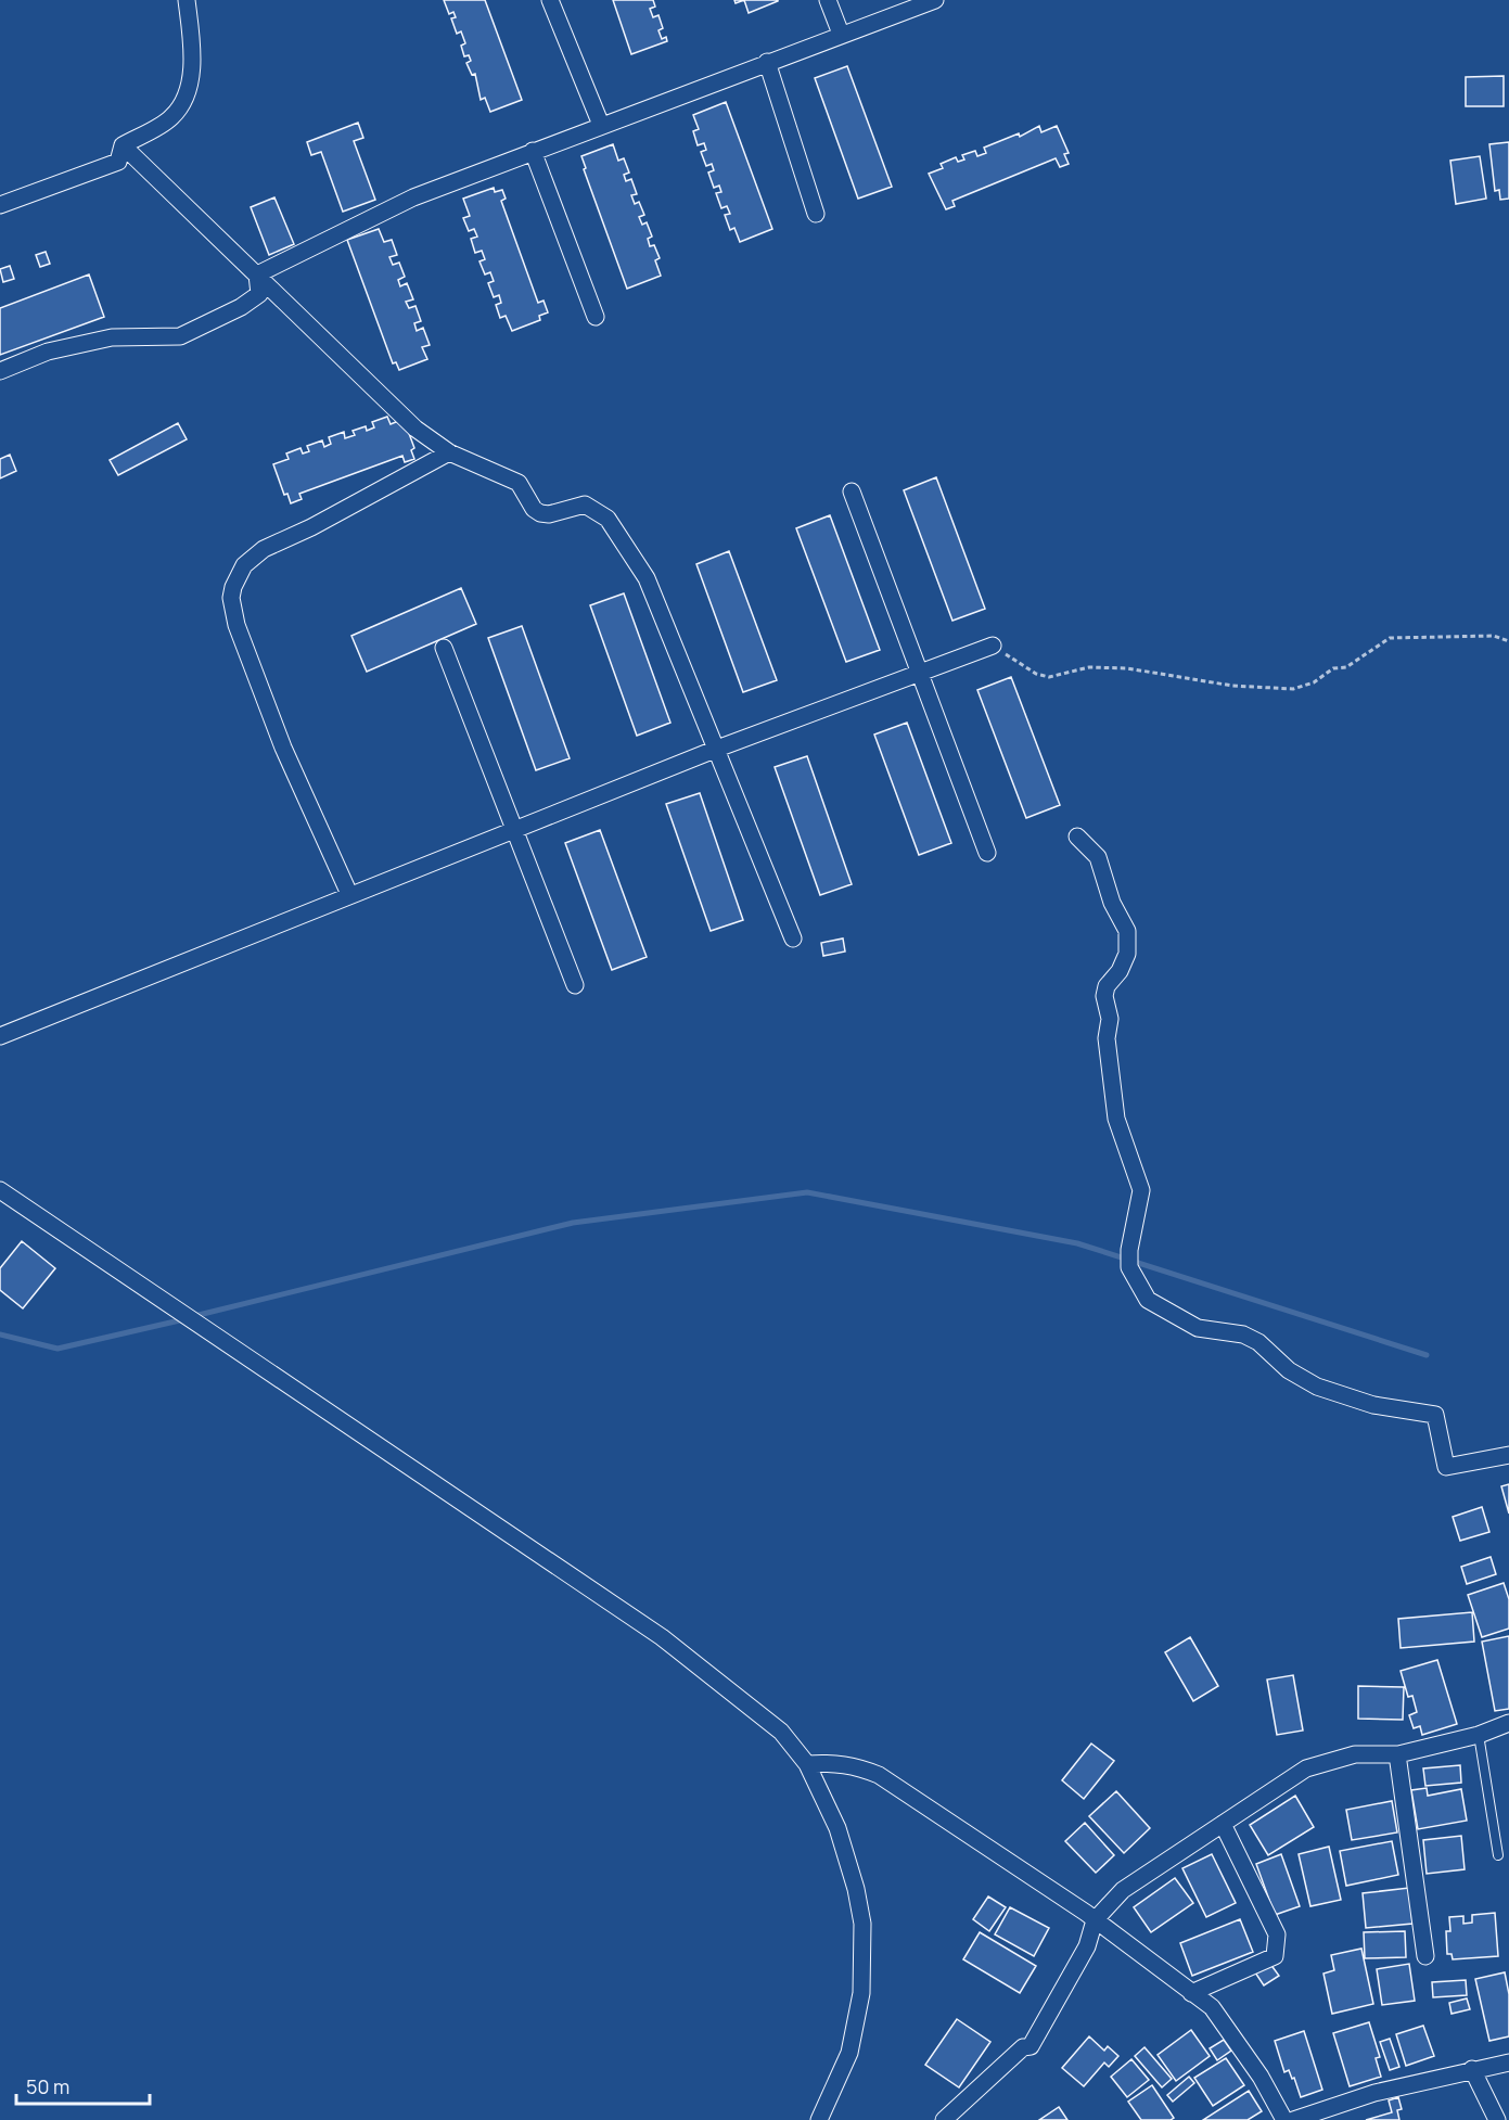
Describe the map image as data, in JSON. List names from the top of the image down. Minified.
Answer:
{"scale_bar":"50 m"}
